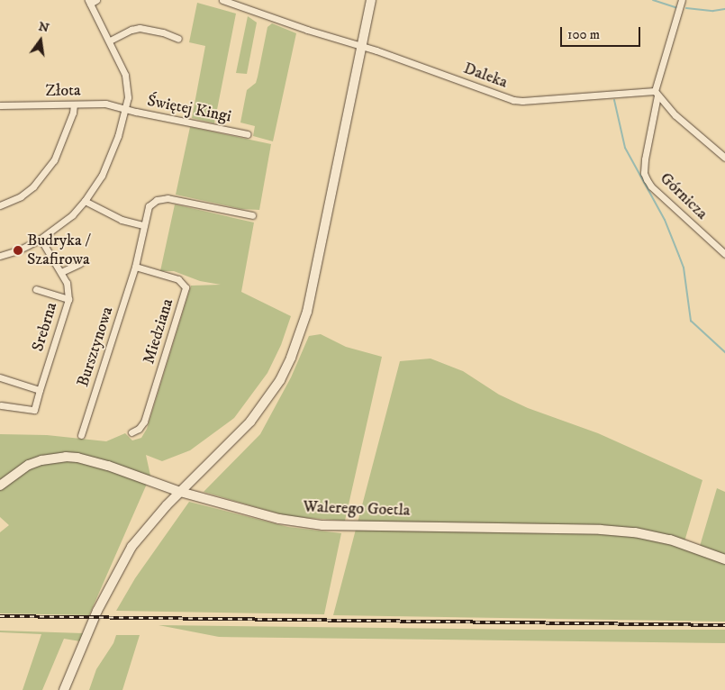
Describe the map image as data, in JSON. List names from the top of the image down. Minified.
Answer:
{"streets":{"main road":["Walerego Goetla"],"street":["Daleka","Złota","Świętej Kingi","Górnicza","Srebrna","Miedziana","Bursztynowa"]},"crossings":[["Daleka","Górnicza"],["Złota","Świętej Kingi"],["Miedziana","Bursztynowa"]],"places":["Budryka / Szafirowa"],"scale_bar":"100 m","north":"top"}
